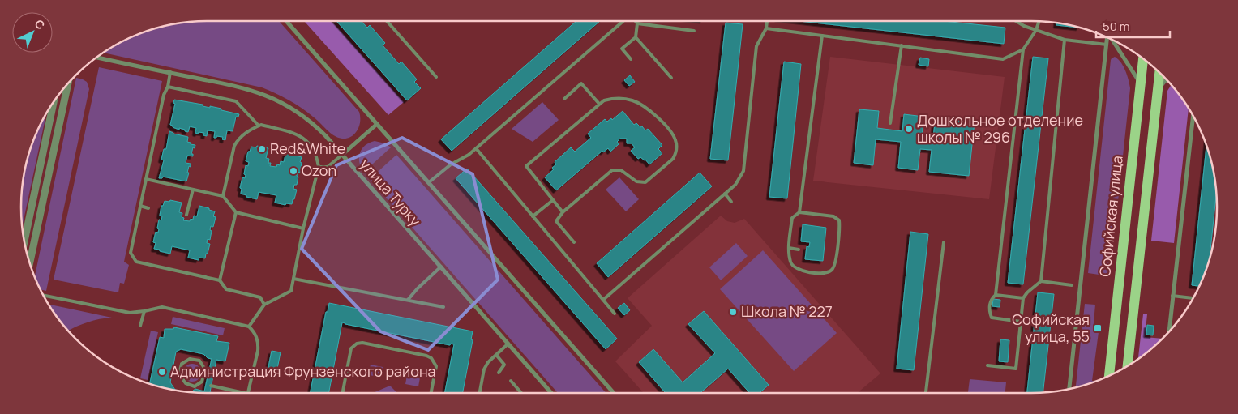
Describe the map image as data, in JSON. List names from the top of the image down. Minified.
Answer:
{"streets":{"main road":["Софийская улица"],"street":["улица Турку"]},"places":{"other":["Дошкольное отделение школы № 296","Red&White","Ozon","Школа № 227","Администрация Фрунзенского района"],"transit":["Софийская улица, 55"]},"scale_bar":"50 m","north":"top right"}
